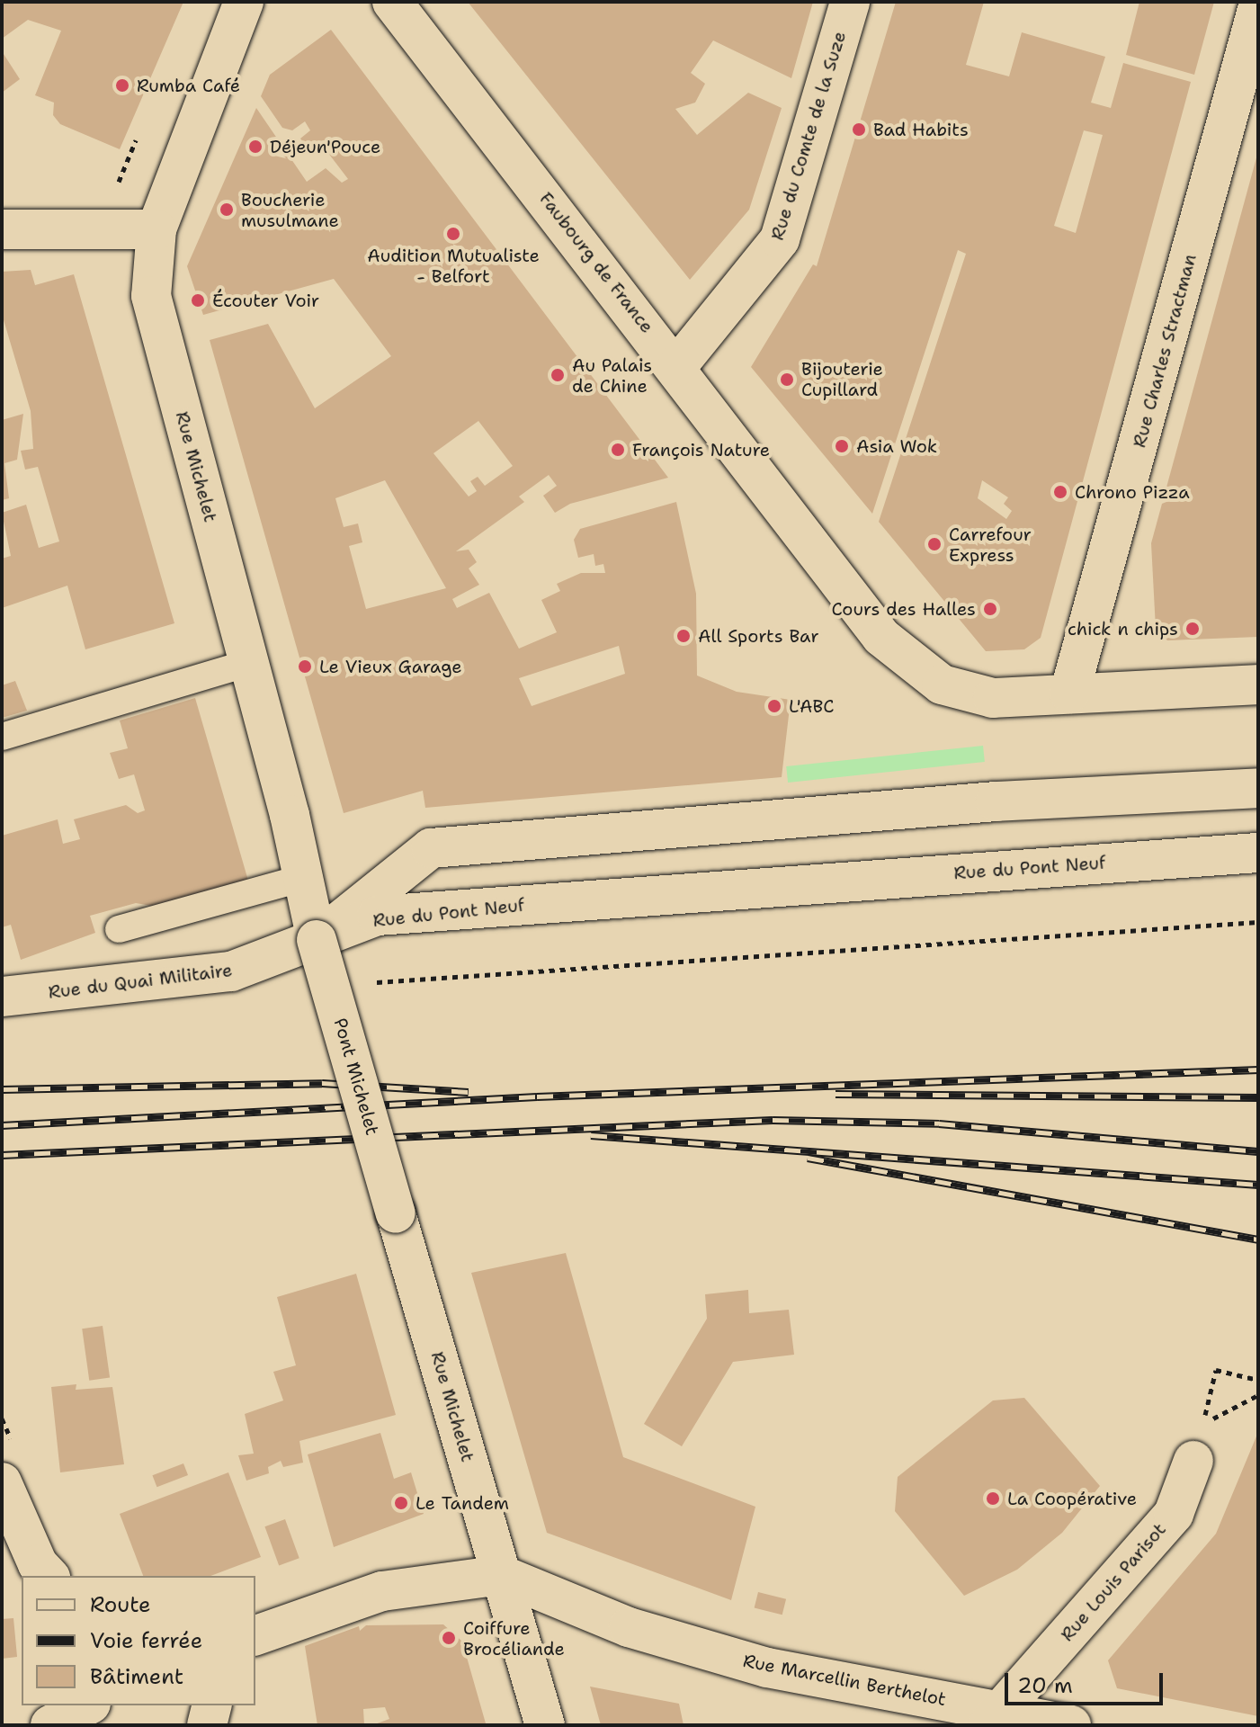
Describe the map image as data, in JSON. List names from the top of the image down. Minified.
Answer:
{"streets":{"street":["Rue du Comte de la Suze","Faubourg de France","Rue Charles Stractman","Rue Michelet","Rue du Pont Neuf","Rue du Quai Militaire","Pont Michelet","Rue Louis Parisot","Rue Marcellin Berthelot"]},"crossings":[["Rue du Comte de la Suze","Faubourg de France"],["Faubourg de France","Rue Charles Stractman"],["Rue Michelet","Rue du Pont Neuf"],["Rue Michelet","Rue du Quai Militaire"],["Rue Michelet","Pont Michelet"],["Rue Michelet","Rue Marcellin Berthelot"],["Rue du Pont Neuf","Rue du Quai Militaire"],["Rue du Pont Neuf","Pont Michelet"],["Rue du Quai Militaire","Pont Michelet"],["Rue Louis Parisot","Rue Marcellin Berthelot"]],"places":["Rumba Café","Bad Habits","Déjeun'Pouce","Boucherie musulmane","Audition Mutualiste - Belfort","Écouter Voir","Au Palais de Chine","Bijouterie Cupillard","Asia Wok","François Nature","Chrono Pizza","Carrefour Express","Cours des Halles","chick n chips","All Sports Bar","Le Vieux Garage","L'ABC","La Coopérative","Le Tandem","Coiffure Brocéliande"],"legend":["Route","Voie ferrée","Bâtiment"],"scale_bar":"20 m"}
